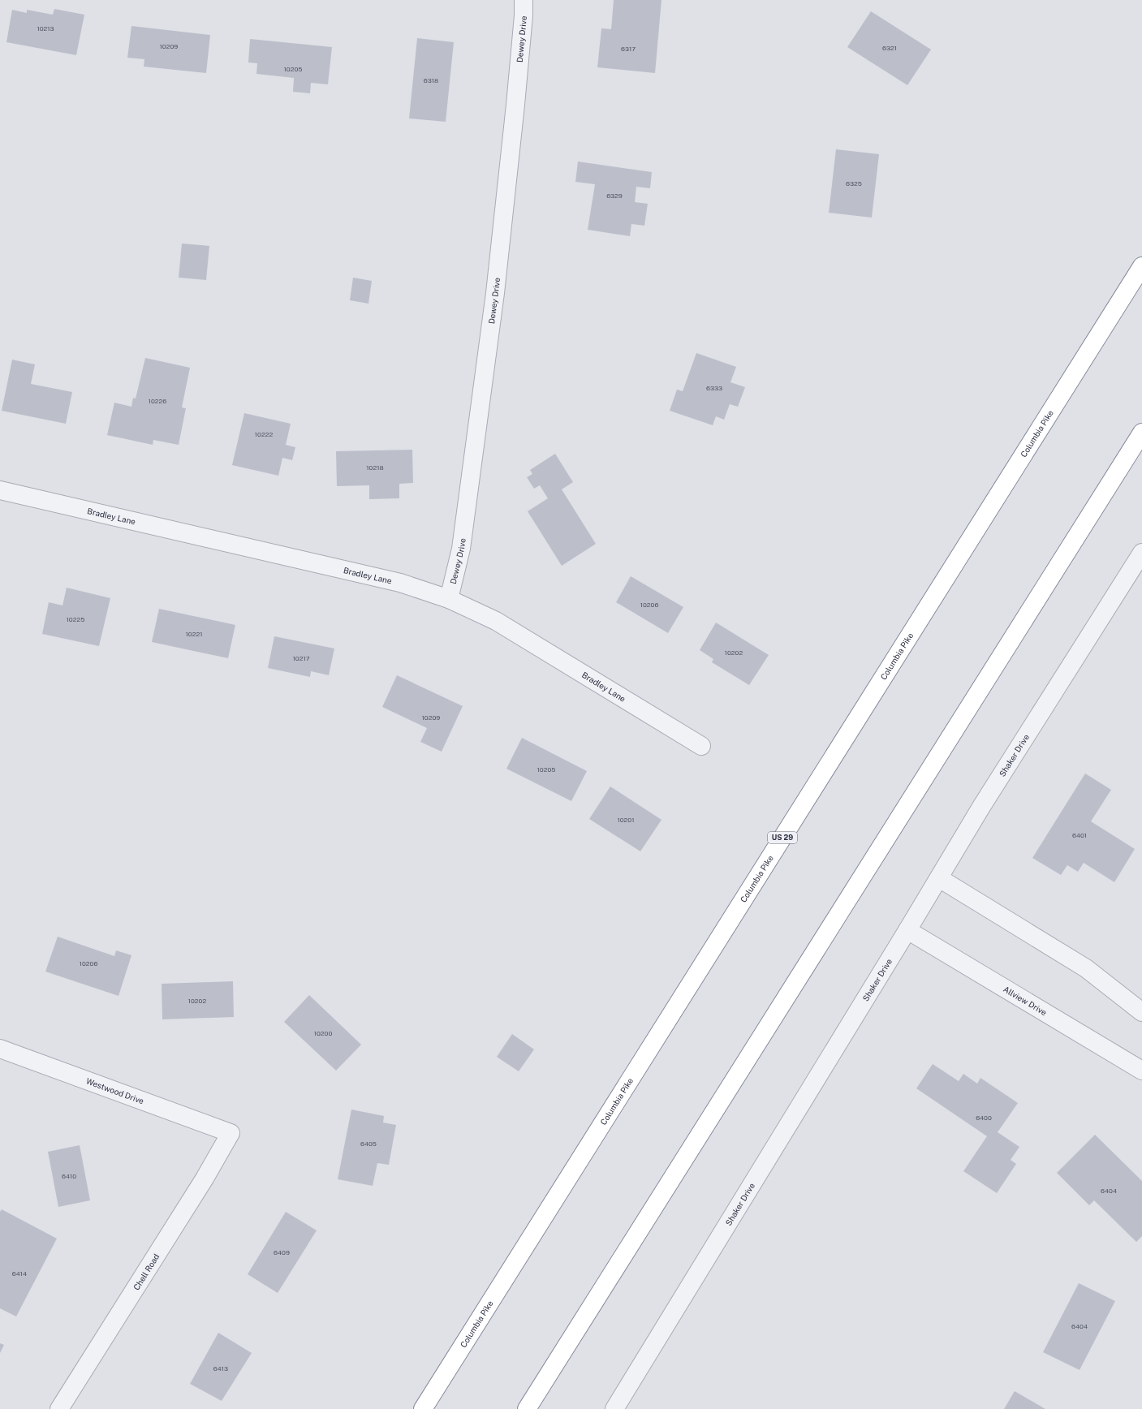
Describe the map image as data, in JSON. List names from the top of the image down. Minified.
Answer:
{"streets":{"highway":["Columbia Pike","US 29"],"street":["Dewey Drive","Bradley Lane","Shaker Drive","Allview Drive","Westwood Drive","Chell Road"]},"crossings":[["Dewey Drive","Bradley Lane"],["Shaker Drive","Allview Drive"],["Westwood Drive","Chell Road"]],"house_numbers":["10213","10209","6321","6317","10205","6318","6325","6329","6333","10226","10222","10218","10206","10225","10221","10202","10217","10209","10205","10201","6401","10206","10202","10200","6400","6405","6410","6404","6409","6414","6404","6413"]}
